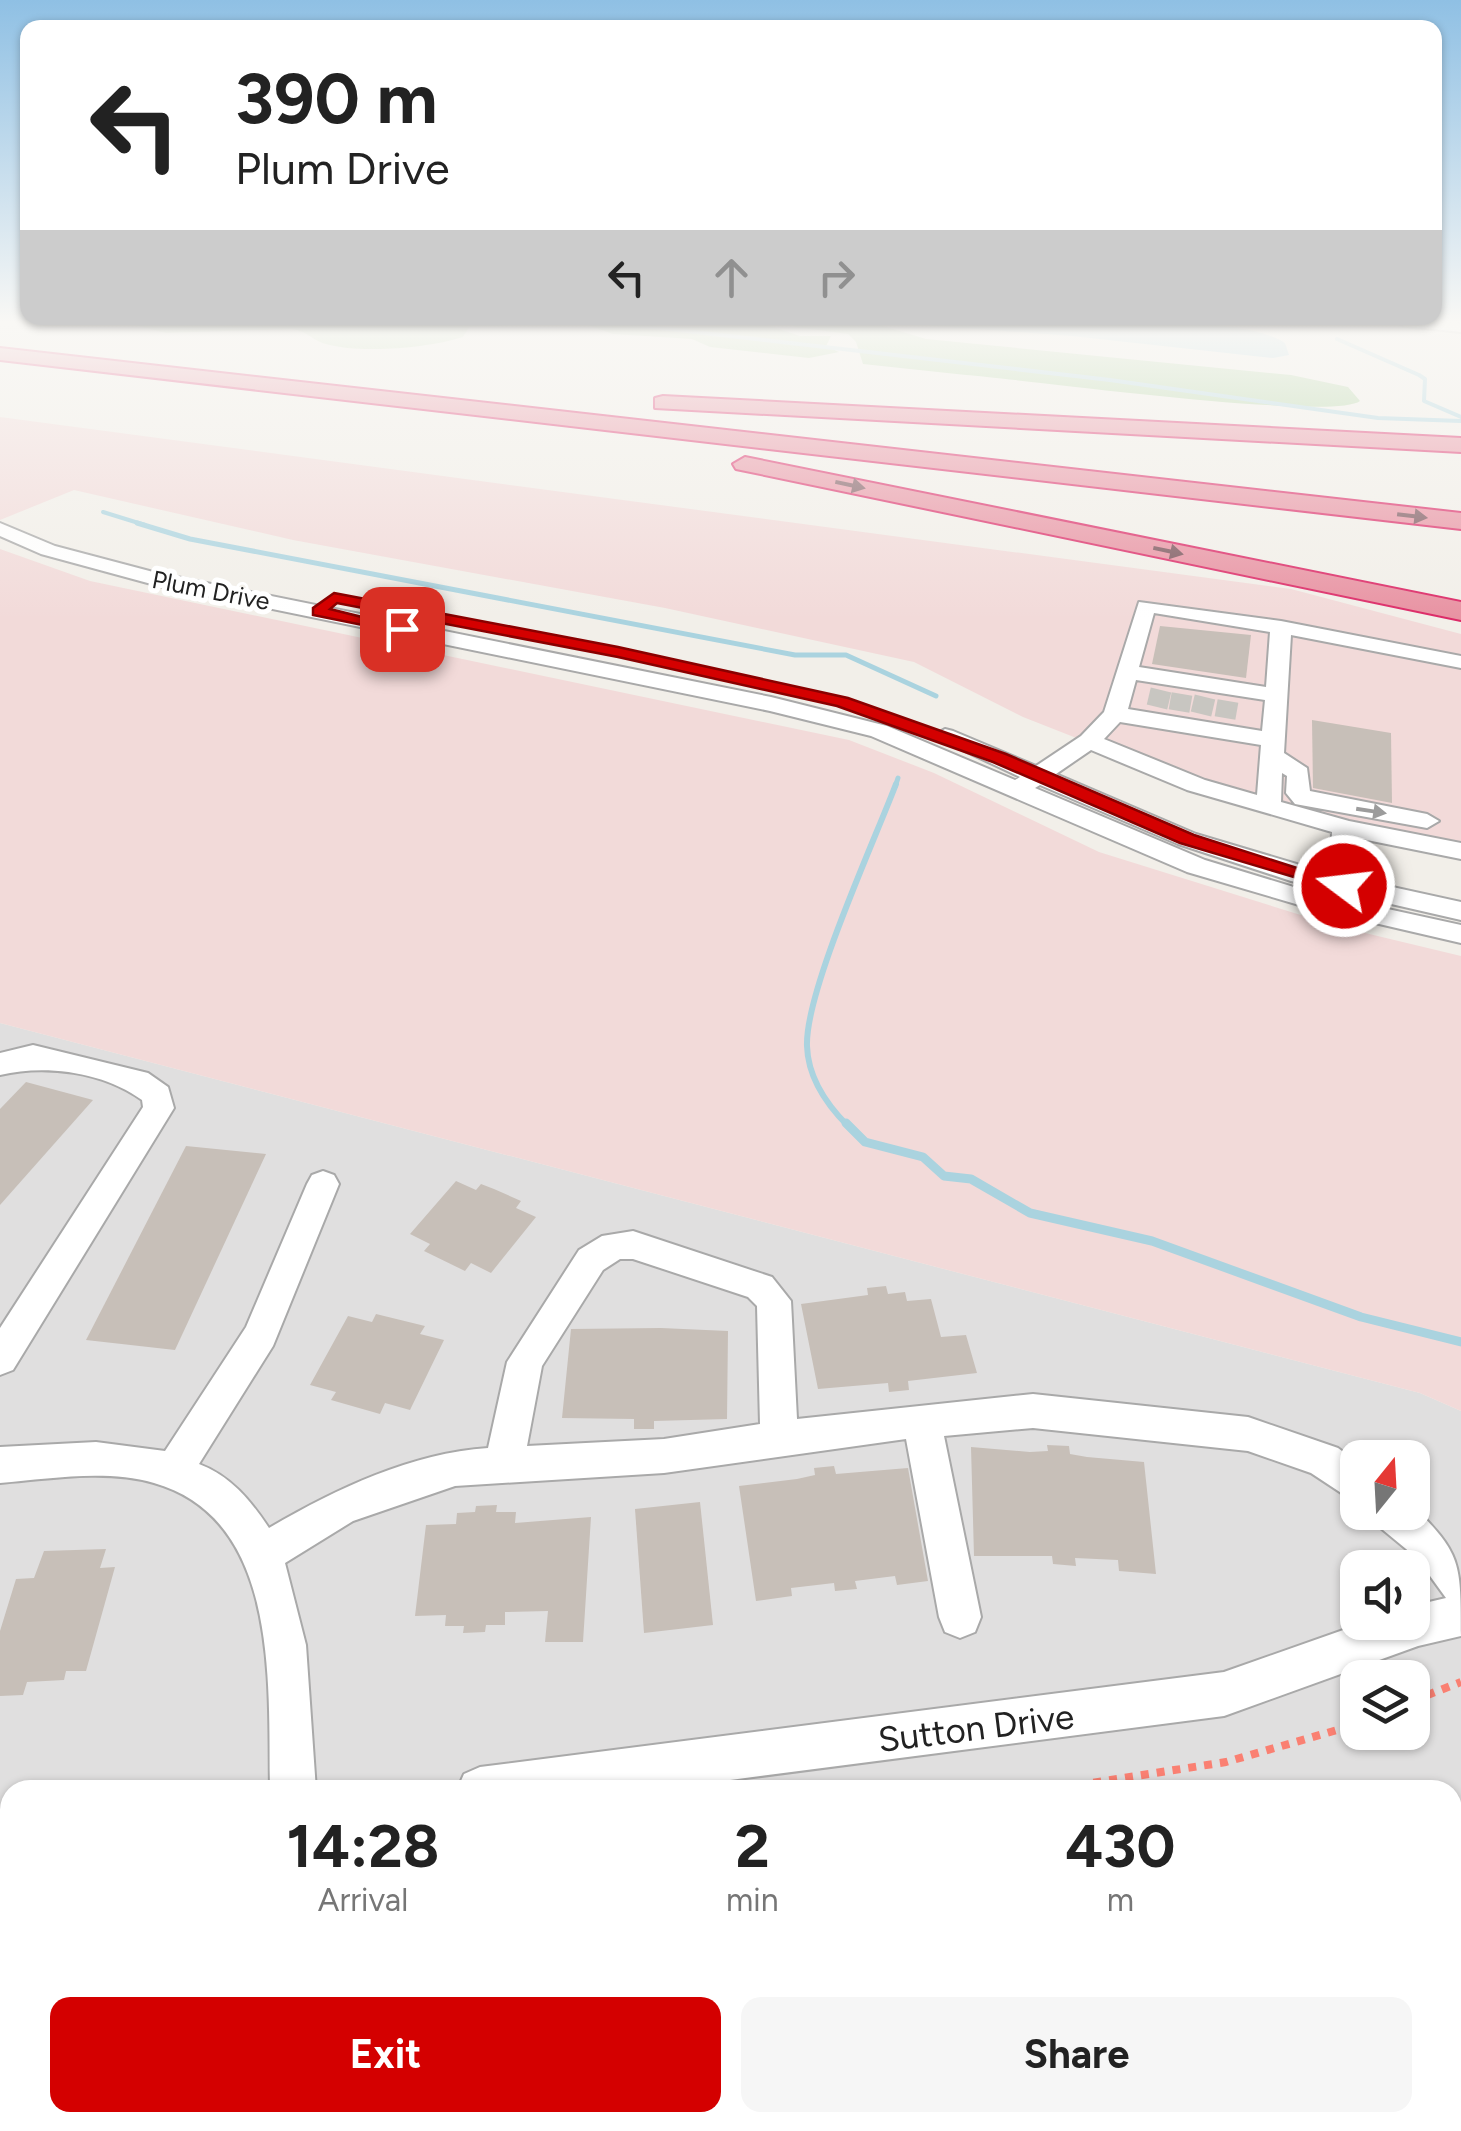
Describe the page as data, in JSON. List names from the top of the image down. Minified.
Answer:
{"streets":{"street":["Plum Drive","Sutton Drive"]},"north":"top","page":{"turn":["390 m","Plum Drive"],"eta":["14:28","Arrival","2","min","430","m"],"buttons":["Exit","Share"]}}
